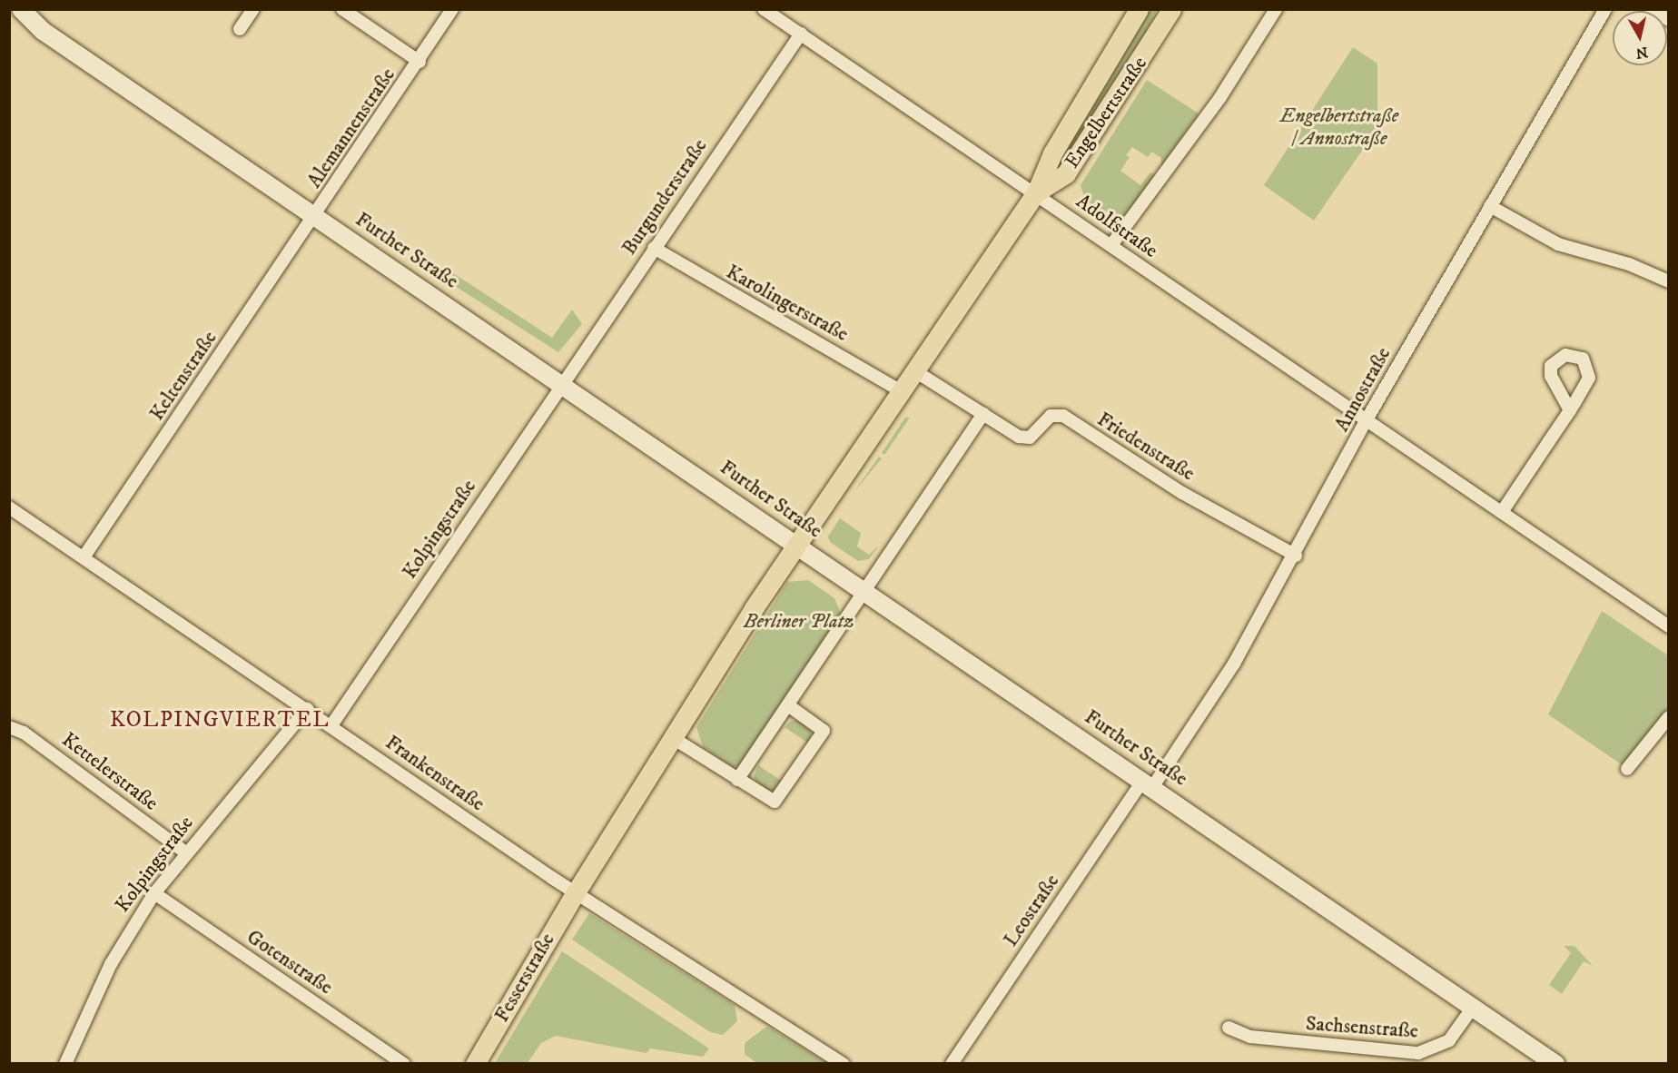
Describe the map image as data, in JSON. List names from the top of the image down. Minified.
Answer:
{"streets":{"main road":["Engelbertstraße","Further Straße","Fesserstraße"],"street":["Alemannenstraße","Burgunderstraße","Adolfstraße","Karolingerstraße","Keltenstraße","Annostraße","Friedenstraße","Kolpingstraße","Kettelerstraße","Frankenstraße","Leostraße","Gotenstraße","Sachsenstraße"]},"crossings":[["Engelbertstraße","Adolfstraße"],["Alemannenstraße","Further Straße"],["Alemannenstraße","Keltenstraße"],["Burgunderstraße","Adolfstraße"],["Burgunderstraße","Further Straße"],["Burgunderstraße","Karolingerstraße"],["Burgunderstraße","Kolpingstraße"],["Adolfstraße","Annostraße"],["Further Straße","Keltenstraße"],["Further Straße","Annostraße"],["Further Straße","Kolpingstraße"],["Further Straße","Leostraße"],["Further Straße","Sachsenstraße"],["Keltenstraße","Frankenstraße"],["Annostraße","Friedenstraße"],["Annostraße","Leostraße"],["Kolpingstraße","Kettelerstraße"],["Kolpingstraße","Frankenstraße"],["Kolpingstraße","Gotenstraße"],["Frankenstraße","Fesserstraße"]],"districts":["KOLPINGVIERTEL"],"parks":["Engelbertstraße / Annostraße","Berliner Platz"],"north":"bottom"}
